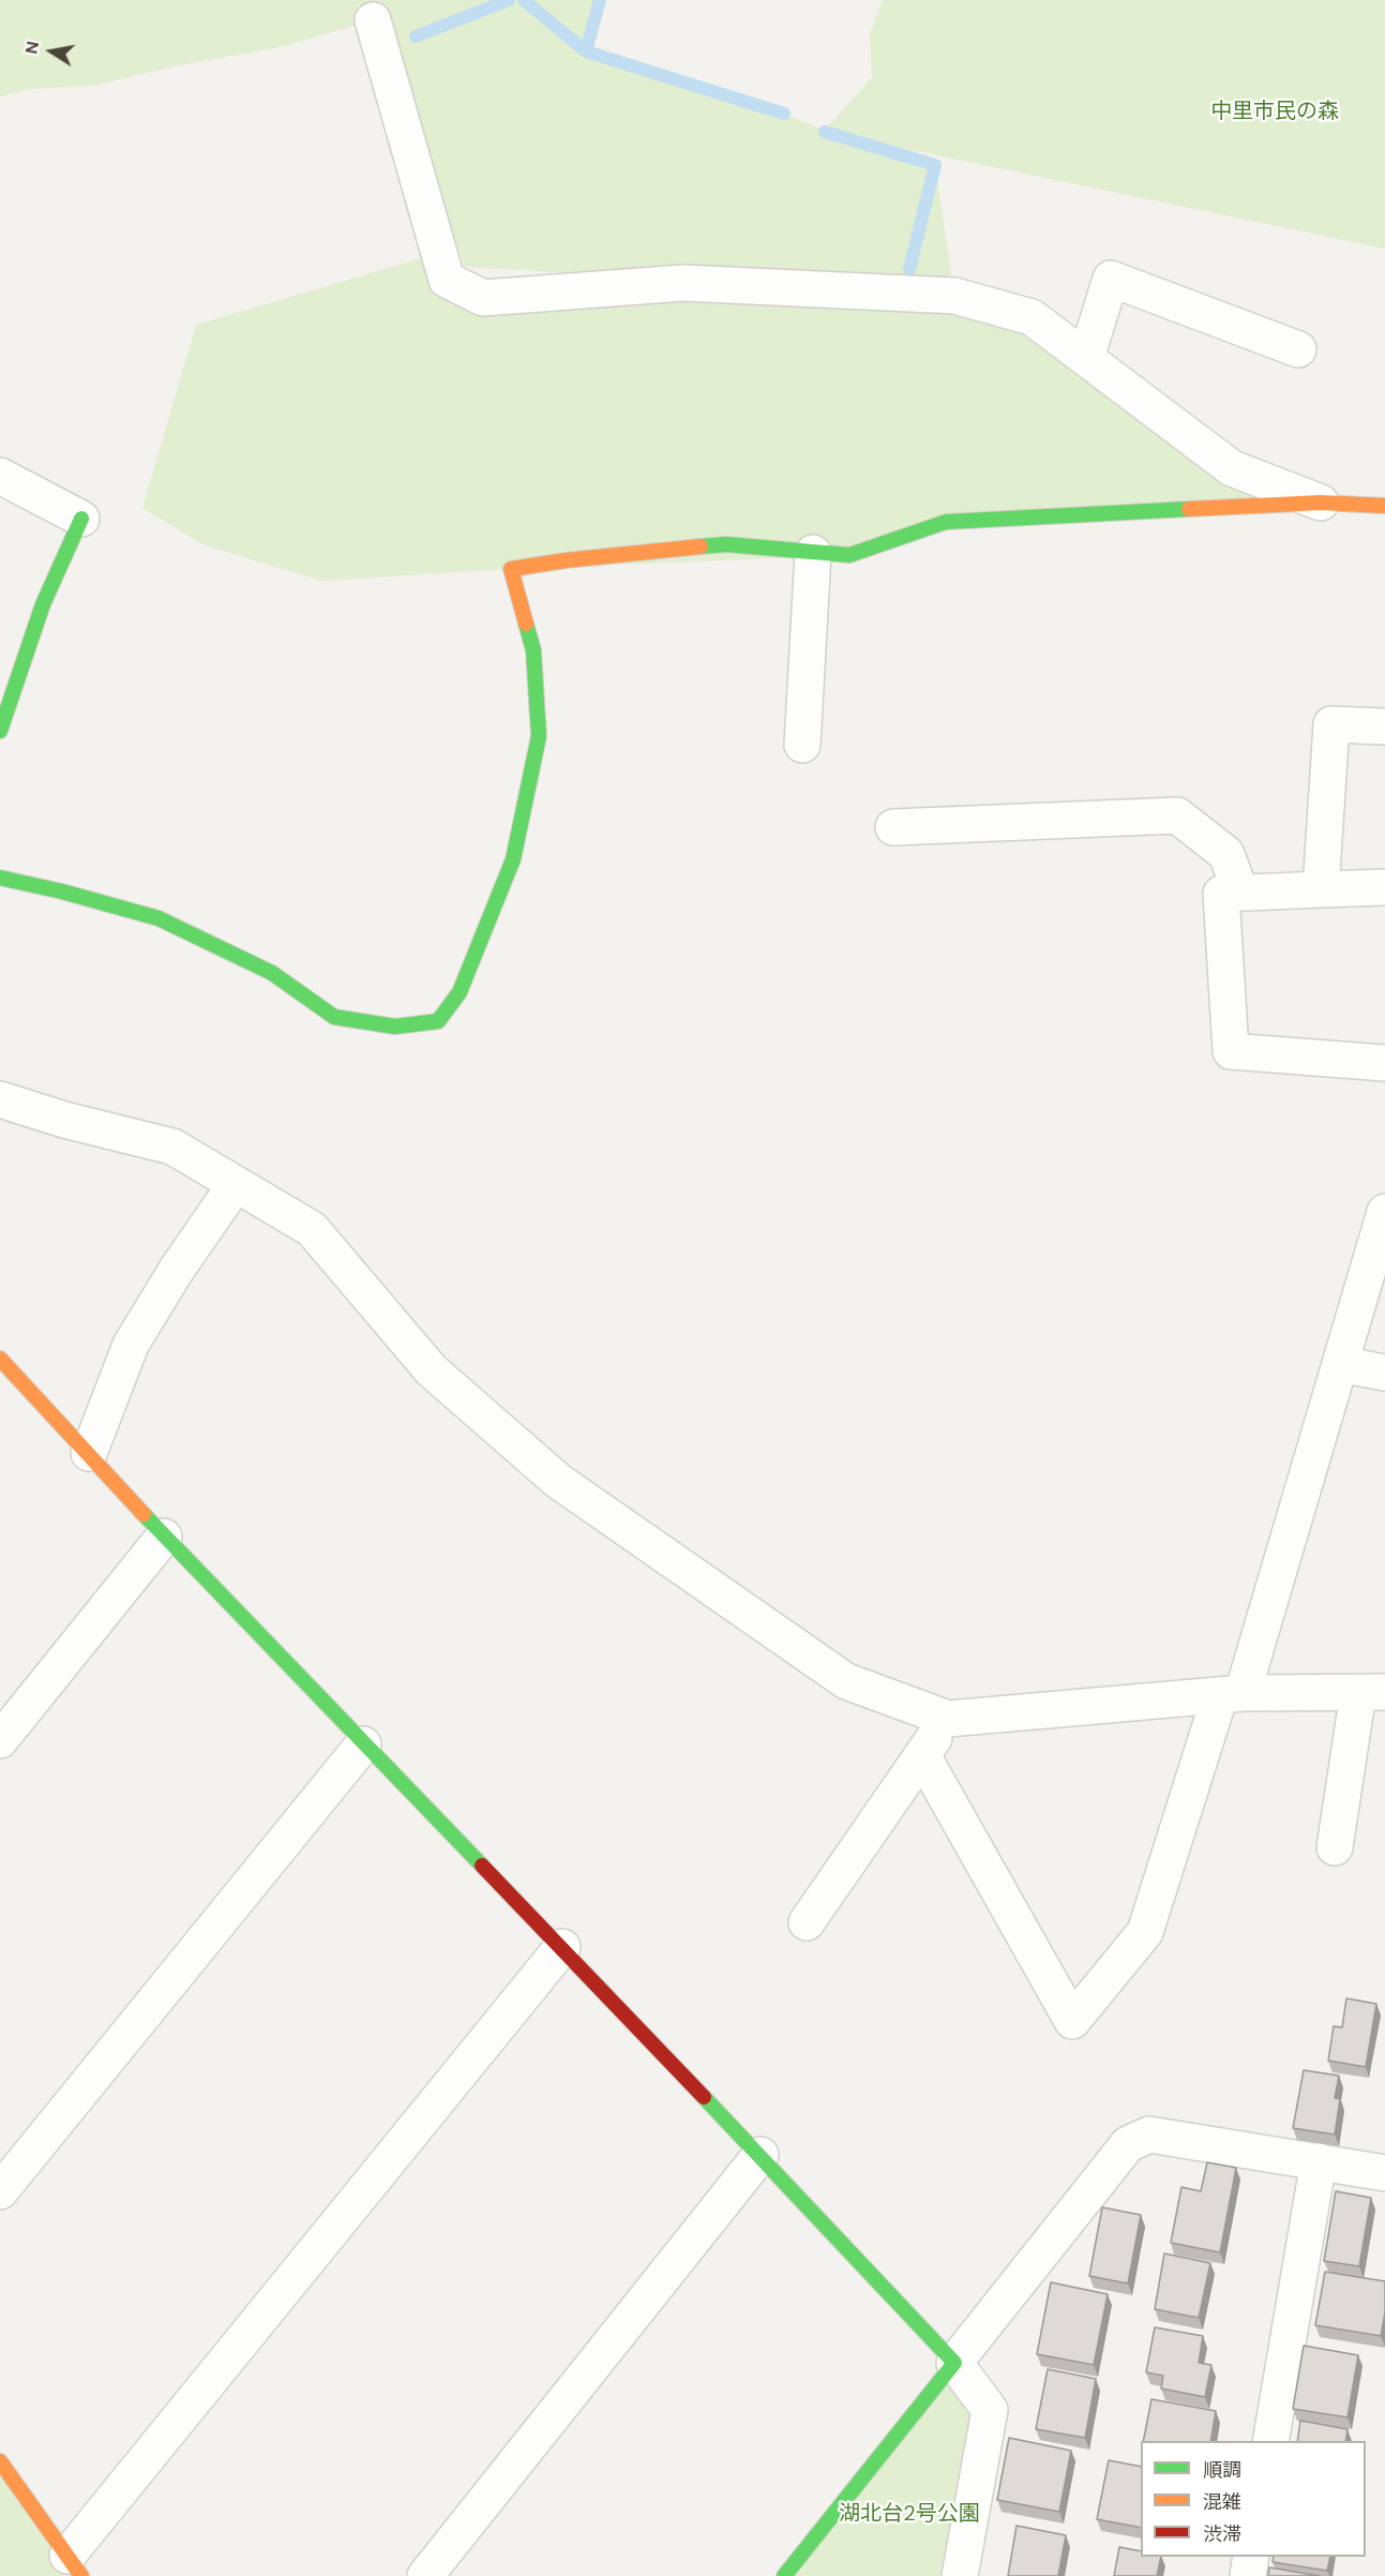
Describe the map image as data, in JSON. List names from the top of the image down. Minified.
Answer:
{"parks":["中里市民の森","湖北台2号公園"],"legend":["順調","混雑","渋滞"],"north":"left"}
